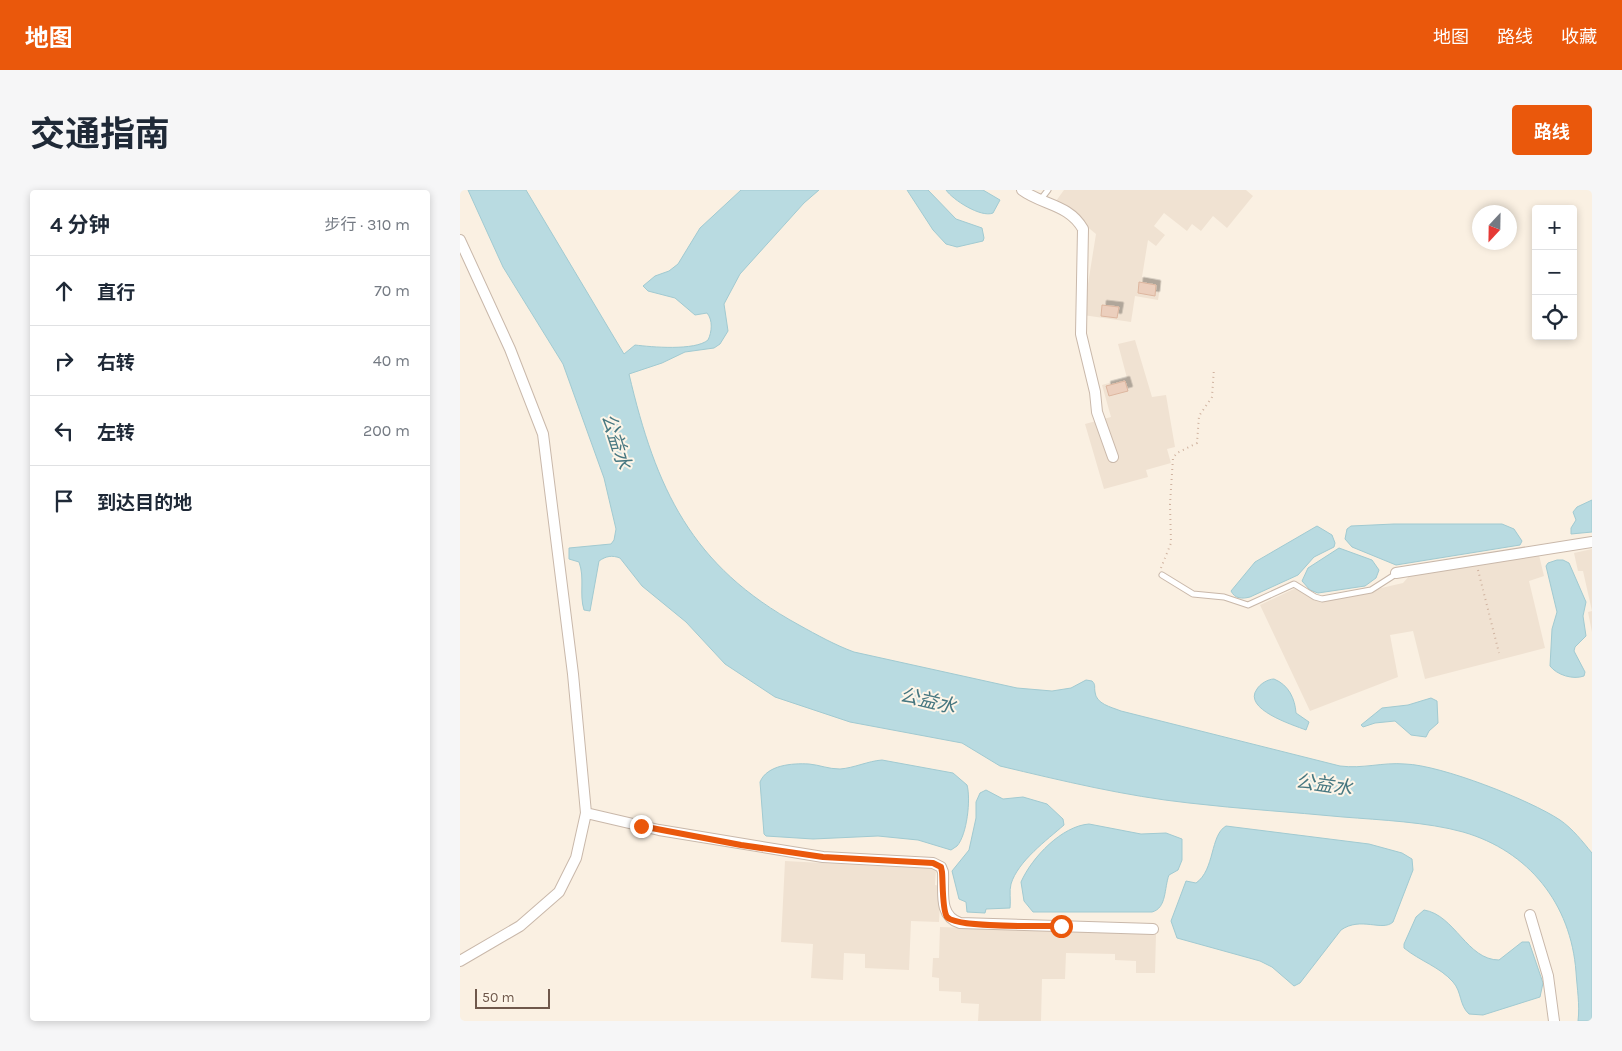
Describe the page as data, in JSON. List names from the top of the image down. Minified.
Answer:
{"water":["公益水"],"scale_bar":"50 m","north":"bottom","page":{"header":"地图","nav":["地图","路线","收藏"],"title":"交通指南","buttons":"路线","heading":["4 分钟","步行 · 310 m"],"map_buttons":["+","−"],"list":[["直行","70 m"],["右转","40 m"],["左转","200 m"],"到达目的地"],"scale":"50 m"}}
